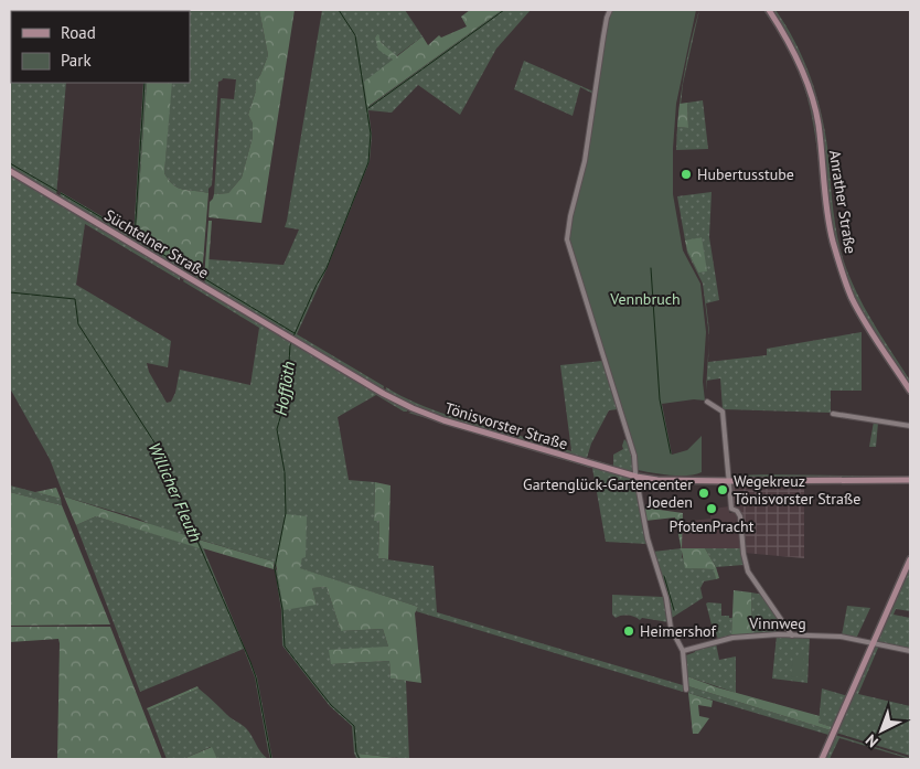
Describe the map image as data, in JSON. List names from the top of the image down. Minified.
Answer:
{"streets":{"main road":["Anrather Straße","Süchtelner Straße","Tönisvorster Straße"],"street":["Vinnweg"]},"crossings":[["Süchtelner Straße","Tönisvorster Straße"]],"water":["Hofflöth","Willicher Fleuth"],"parks":["Vennbruch"],"places":["Hubertusstube","Wegekreuz Tönisvorster Straße","Gartenglück-Gartencenter Joeden","PfotenPracht","Heimershof"],"legend":["Road","Park"],"north":"bottom left"}
